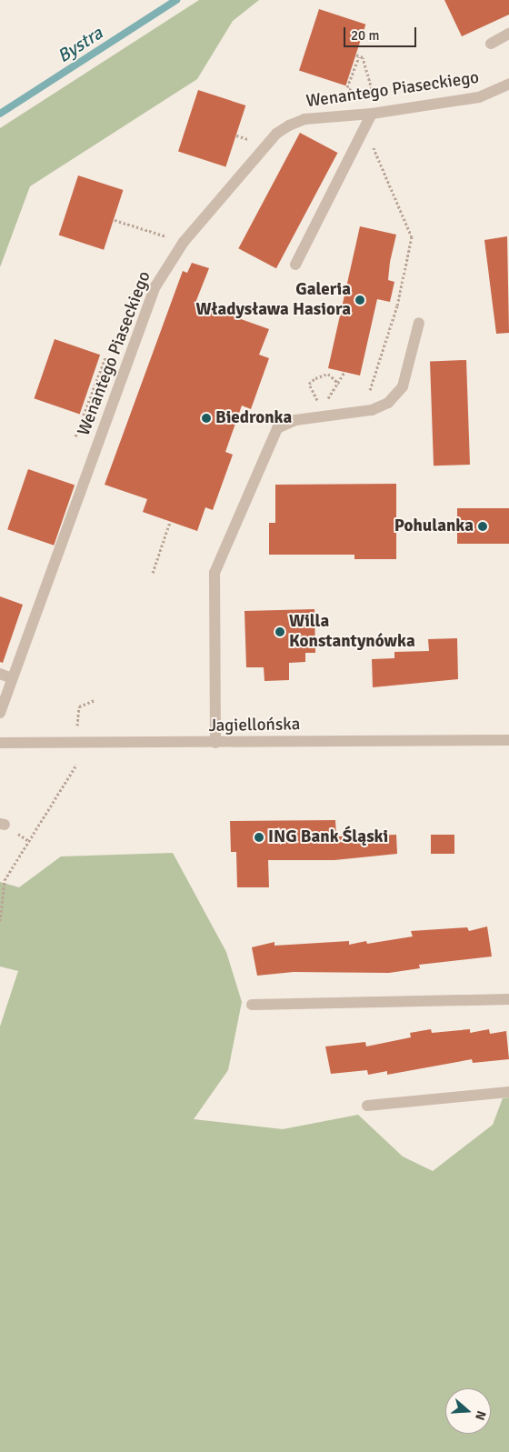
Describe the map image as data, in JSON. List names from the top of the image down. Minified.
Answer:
{"streets":{"street":["Wenantego Piaseckiego","Jagiellońska"]},"water":["Bystra"],"places":["Galeria Władysława Hasiora","Biedronka","Pohulanka","Willa Konstantynówka","ING Bank Śląski"],"scale_bar":"20 m","north":"right"}
